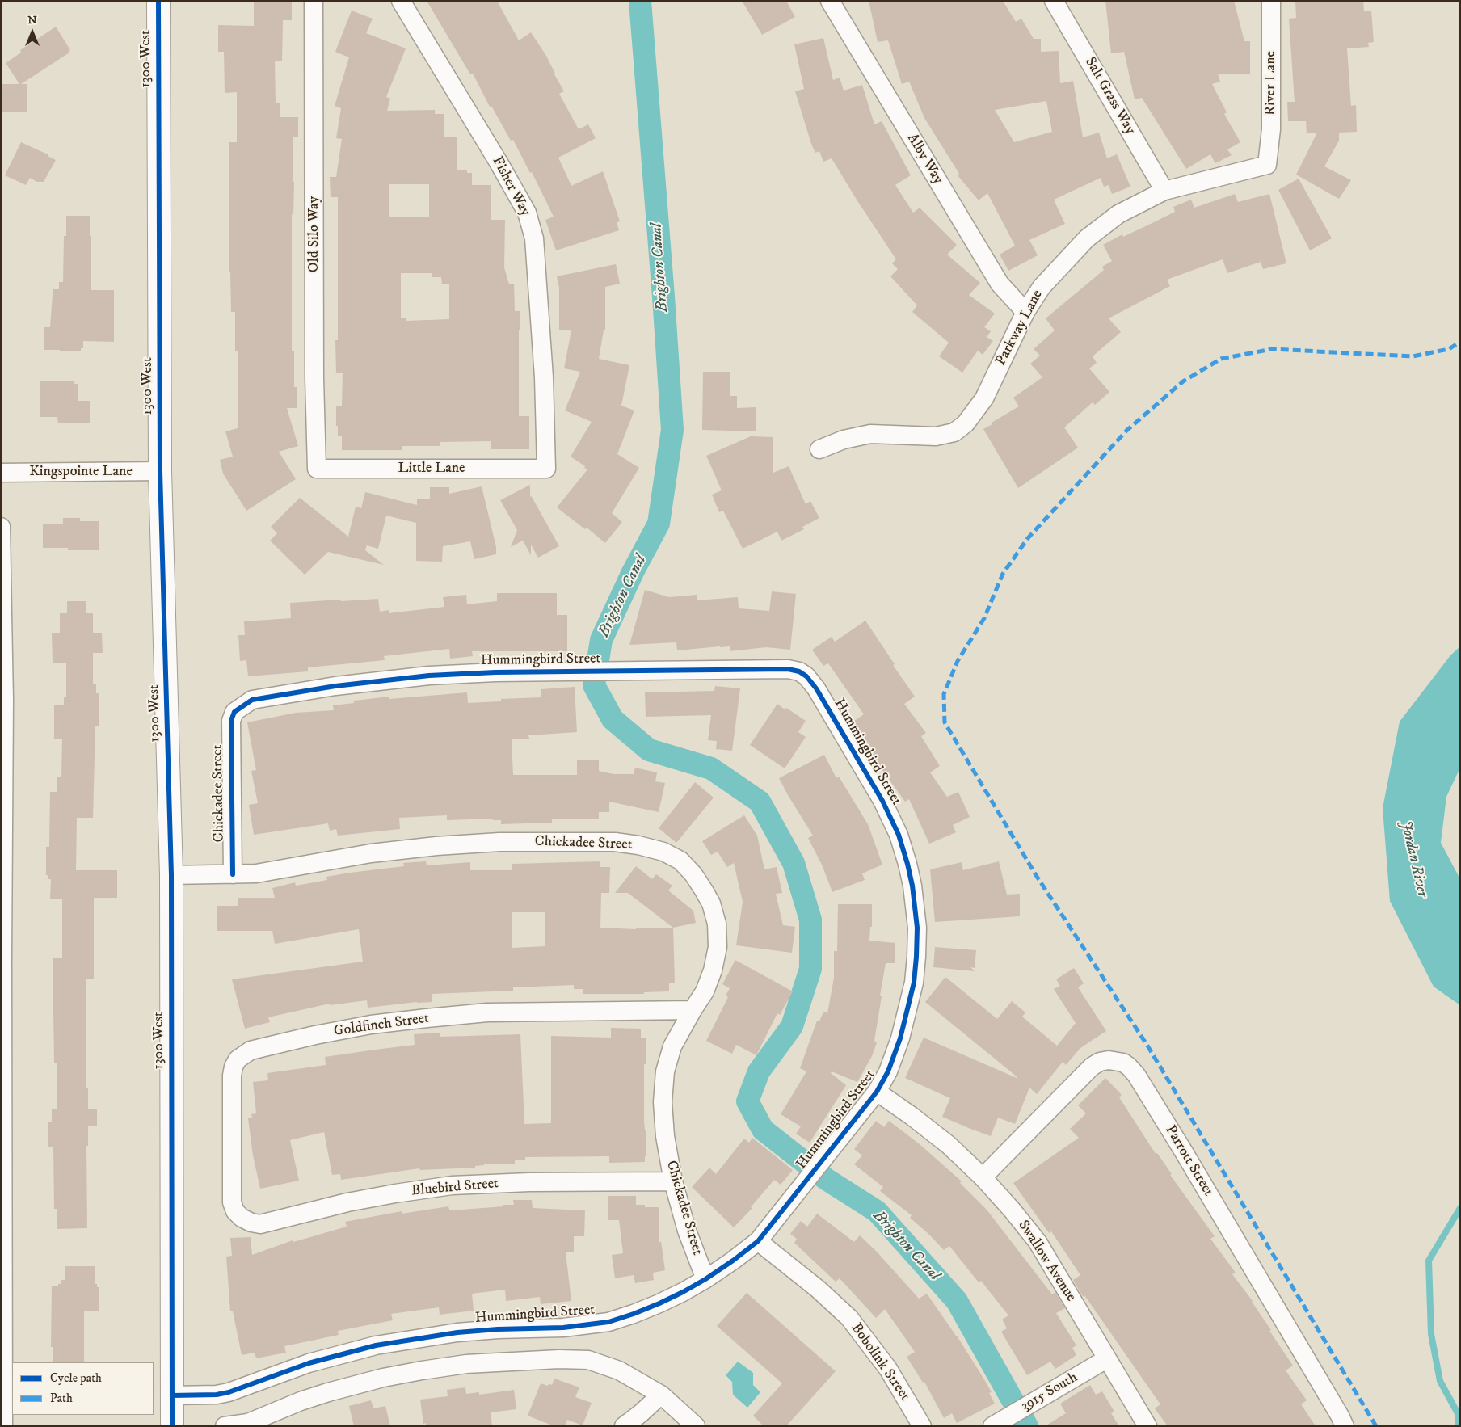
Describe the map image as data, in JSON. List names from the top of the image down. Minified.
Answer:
{"streets":{"street":["1300 West","River Lane","Salt Grass Way","Alby Way","Fisher Way","Old Silo Way","Parkway Lane","Little Lane","Kingspointe Lane","Hummingbird Street","Chickadee Street","Goldfinch Street","Parrott Street","Bluebird Street","Swallow Avenue","Bobolink Street","3915 South"]},"crossings":[["1300 West","Kingspointe Lane"],["1300 West","Hummingbird Street"],["1300 West","Chickadee Street"],["River Lane","Parkway Lane"],["Salt Grass Way","Parkway Lane"],["Alby Way","Parkway Lane"],["Fisher Way","Little Lane"],["Old Silo Way","Little Lane"],["Hummingbird Street","Chickadee Street"],["Hummingbird Street","Swallow Avenue"],["Hummingbird Street","Bobolink Street"],["Chickadee Street","Goldfinch Street"],["Chickadee Street","Bluebird Street"],["Goldfinch Street","Bluebird Street"],["Parrott Street","Swallow Avenue"],["Swallow Avenue","3915 South"]],"water":["Brighton Canal","Jordan River"],"legend":["Cycle path","Path"],"north":"top"}
